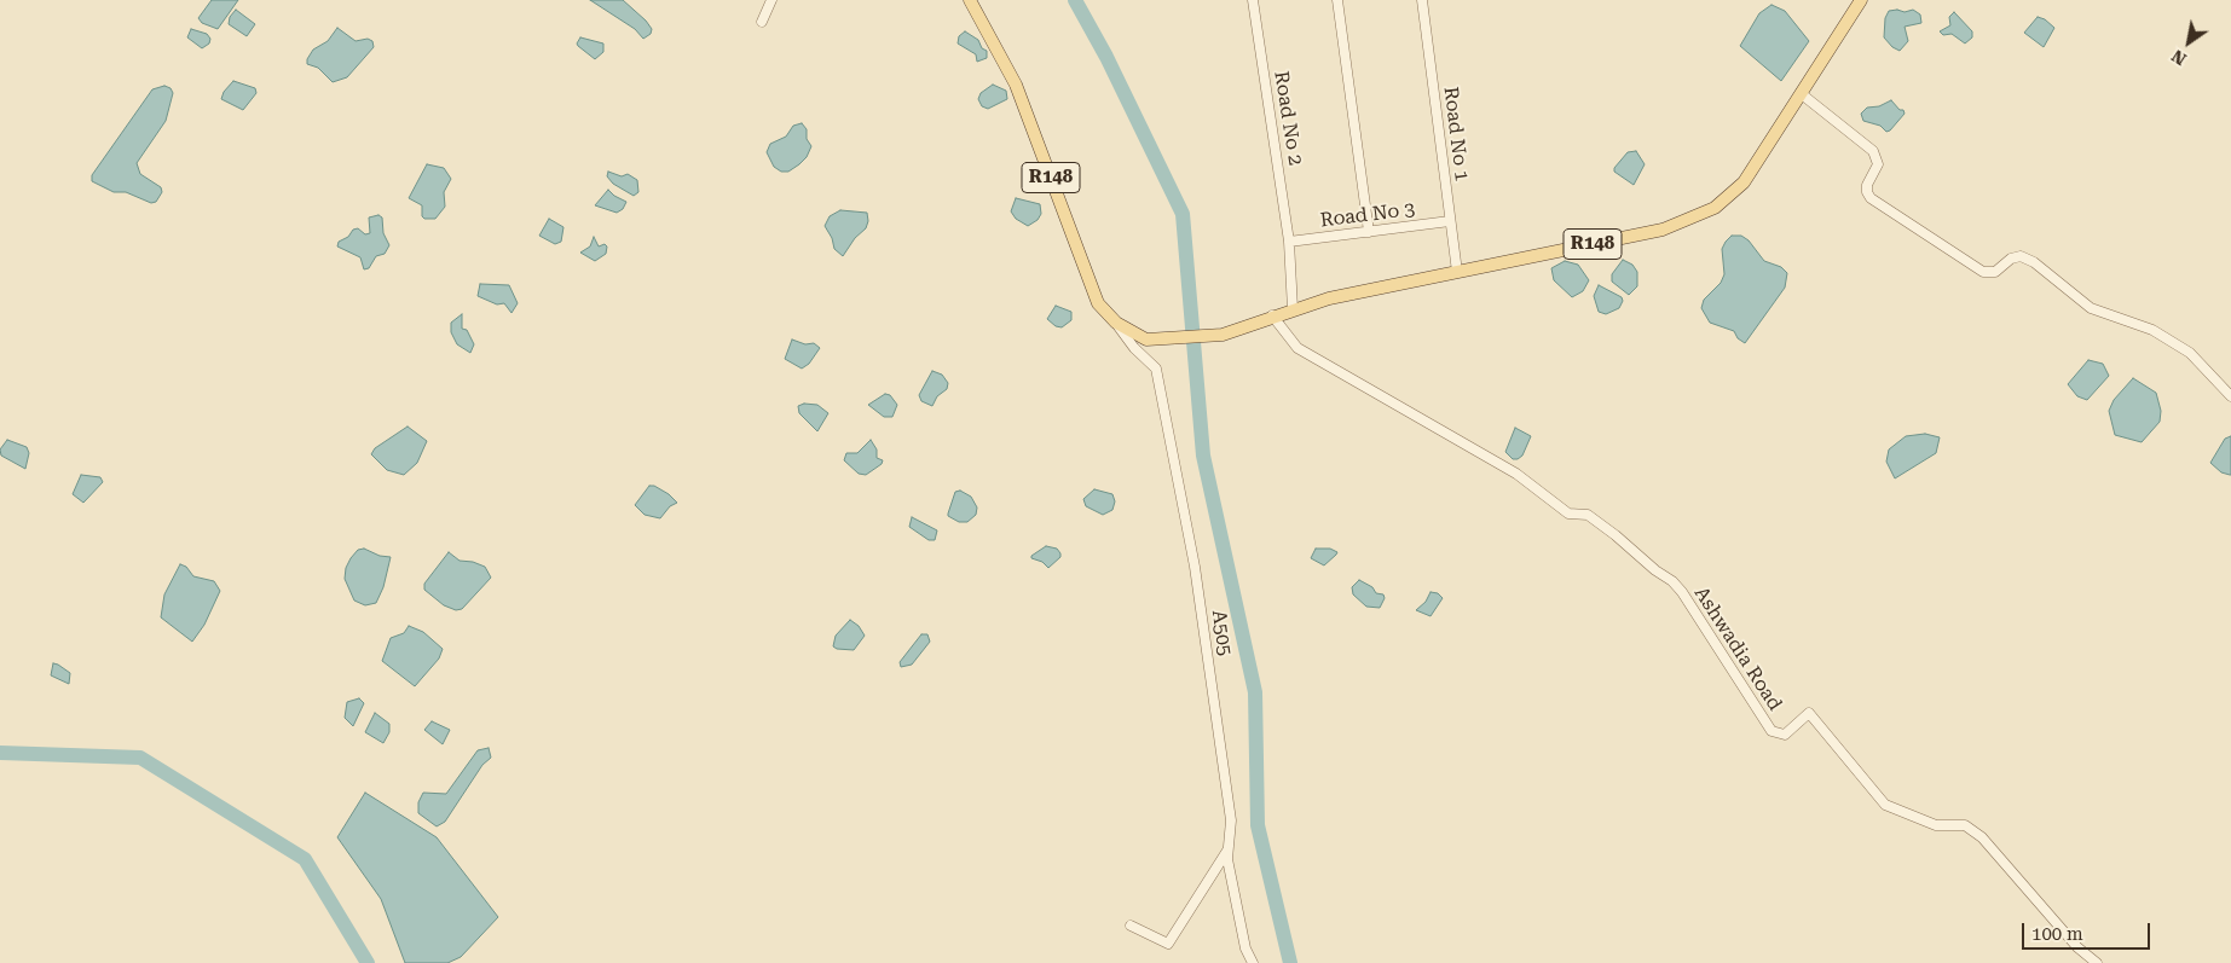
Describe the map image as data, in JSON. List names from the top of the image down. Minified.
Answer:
{"streets":{"main road":["R148"],"street":["Road No 2","Road No 1","Road No 3","A505","Ashwadia Road"]},"crossings":[["Road No 2","R148"],["Road No 2","Road No 3"],["Road No 1","R148"],["Road No 1","Road No 3"],["R148","A505"],["R148","Ashwadia Road"]],"scale_bar":"100 m","north":"bottom left"}
